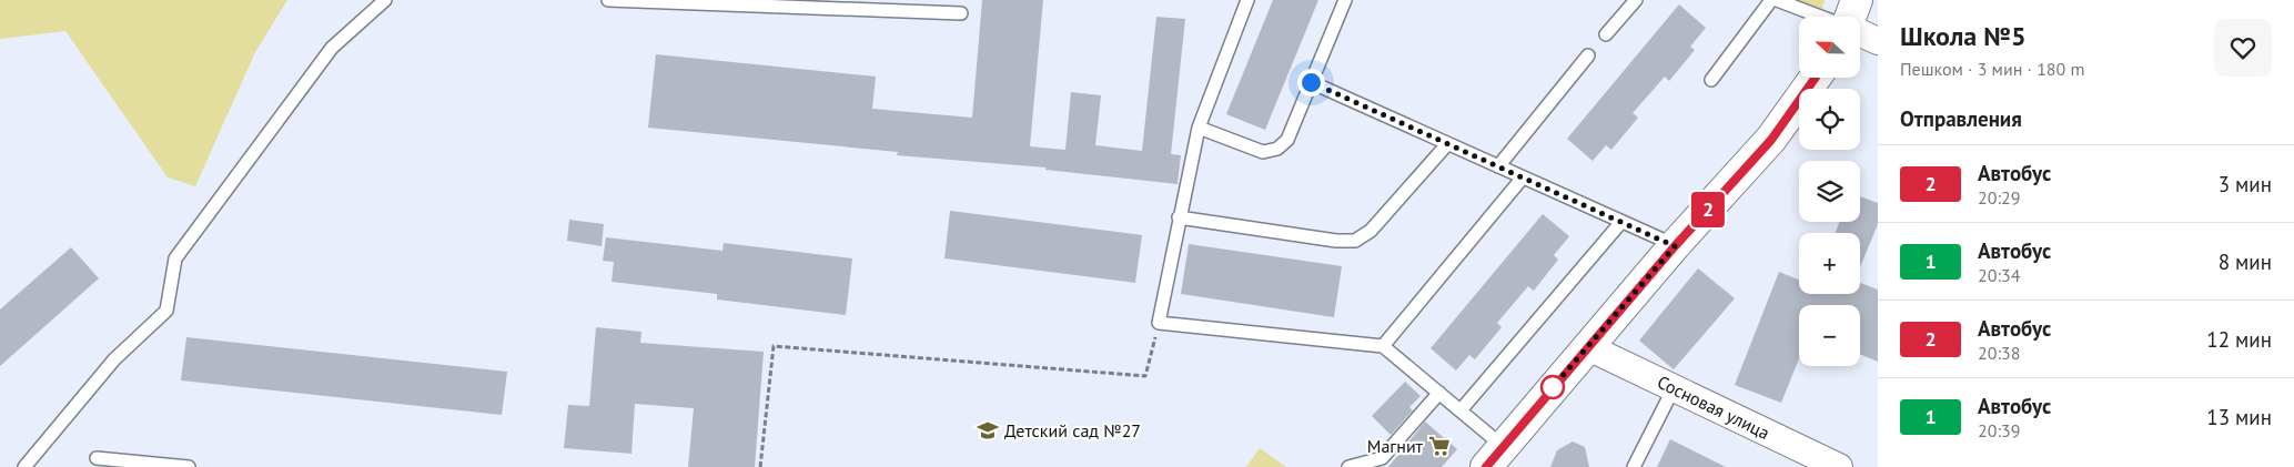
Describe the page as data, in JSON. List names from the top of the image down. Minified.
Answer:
{"streets":{"street":["Сосновая улица"]},"places":{"school or university":["Детский сад №27"],"supermarket":["Магнит"]},"lines":["bus line 2"],"north":"left","page":{"on_map":"2","heading":[["Школа №5","Пешком · 3 мин · 180 m"],"Отправления"],"map_buttons":["+","−"],"list":[{"mark":"2","name":"Автобус","note":"20:29","value":"3 мин"},{"mark":"1","name":"Автобус","note":"20:34","value":"8 мин"},{"mark":"2","name":"Автобус","note":"20:38","value":"12 мин"},{"mark":"1","name":"Автобус","note":"20:39","value":"13 мин"}]}}
